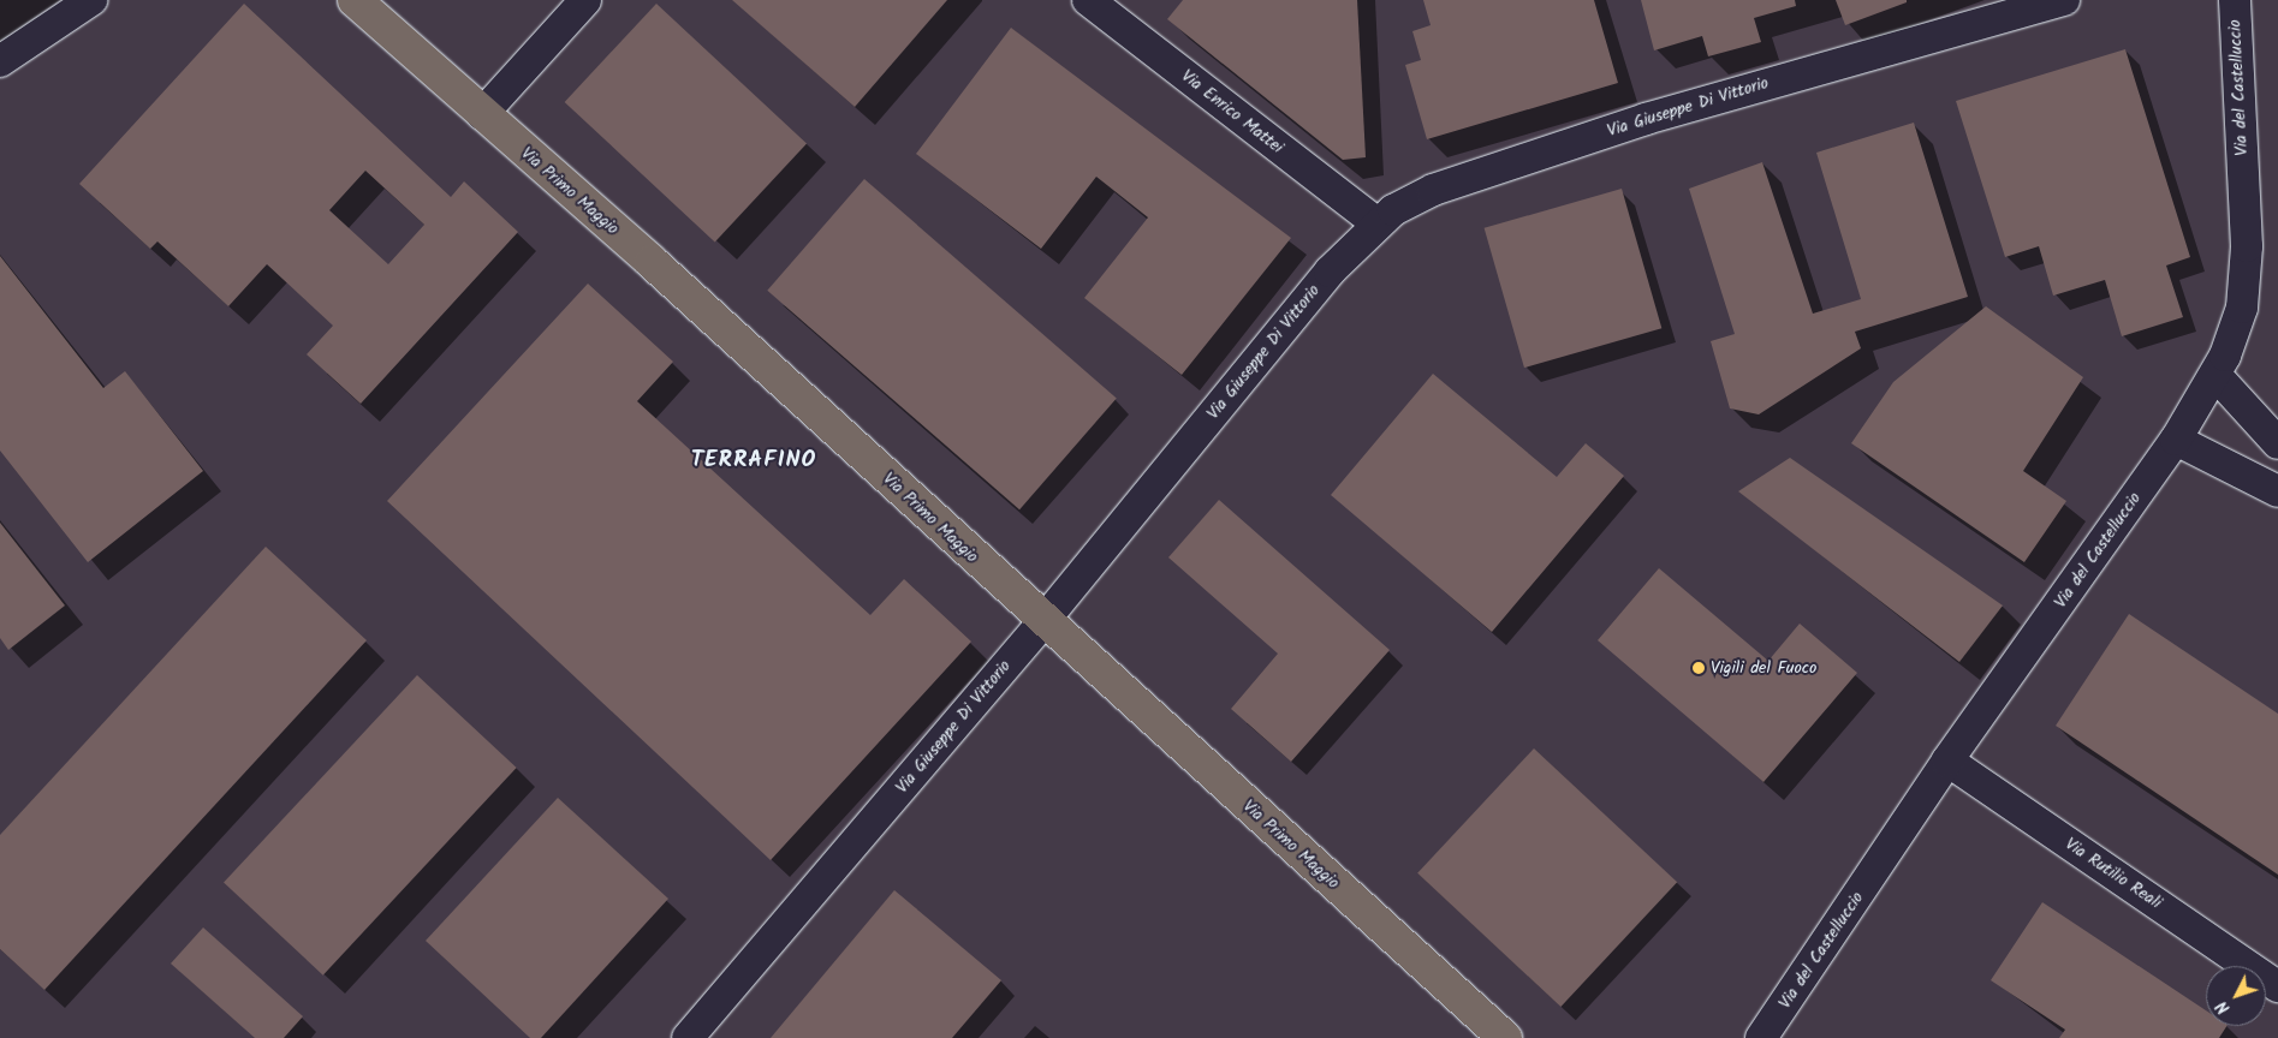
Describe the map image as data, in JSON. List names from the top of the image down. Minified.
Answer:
{"streets":{"main road":["Via Primo Maggio"],"street":["Via del Castelluccio","Via Giuseppe Di Vittorio","Via Enrico Mattei","Via Rutilio Reali"]},"crossings":[["Via del Castelluccio","Via Rutilio Reali"],["Via Giuseppe Di Vittorio","Via Enrico Mattei"],["Via Giuseppe Di Vittorio","Via Primo Maggio"]],"districts":["TERRAFINO"],"places":["Vigili del Fuoco"],"north":"bottom left"}
